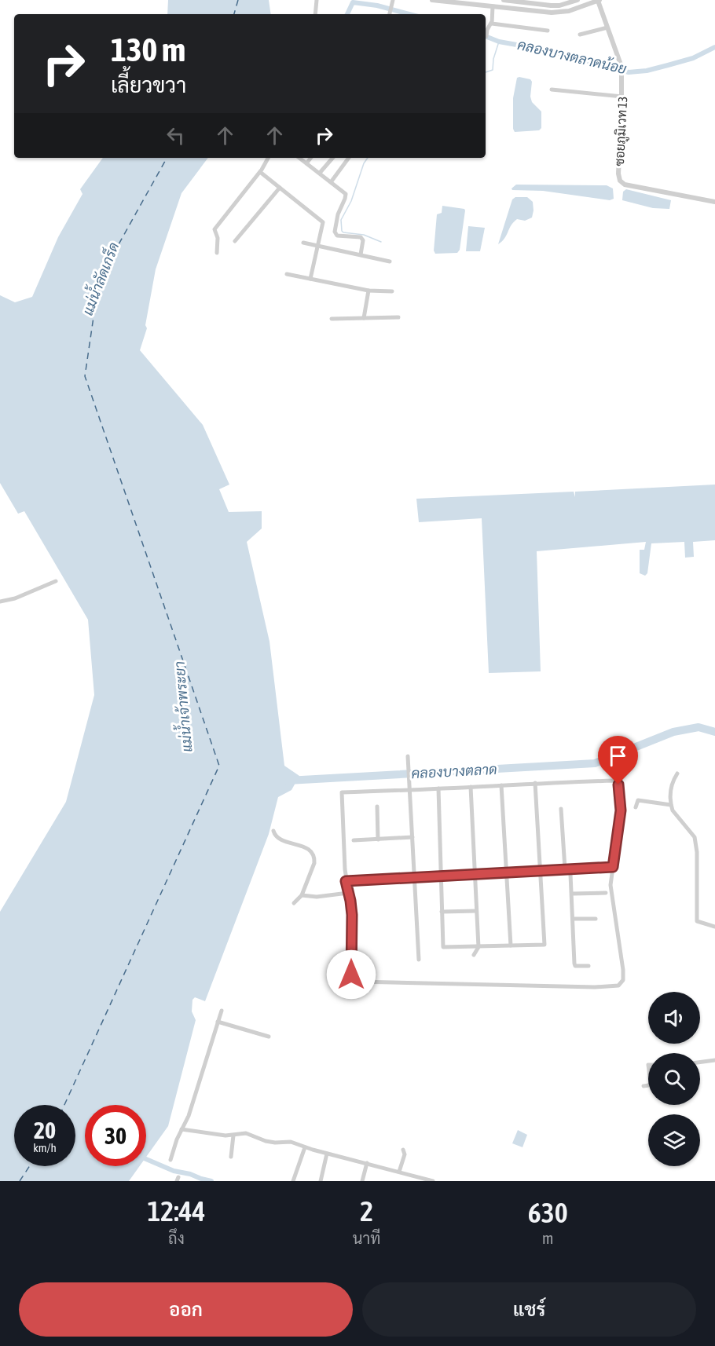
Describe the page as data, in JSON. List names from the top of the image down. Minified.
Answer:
{"streets":{"street":["ซอยภูมิเวท 13"]},"water":["คลองบางตลาดน้อย","แม่น้ำลัดเกร็ด","แม่น้ำเจ้าพระยา","คลองบางตลาด"],"page":{"turn":["130 m","เลี้ยวขวา"],"speed":"20 km/h","limit":"30","eta":["12:44","ถึง","2","นาที","630","m"],"buttons":["ออก","แชร์"]}}
